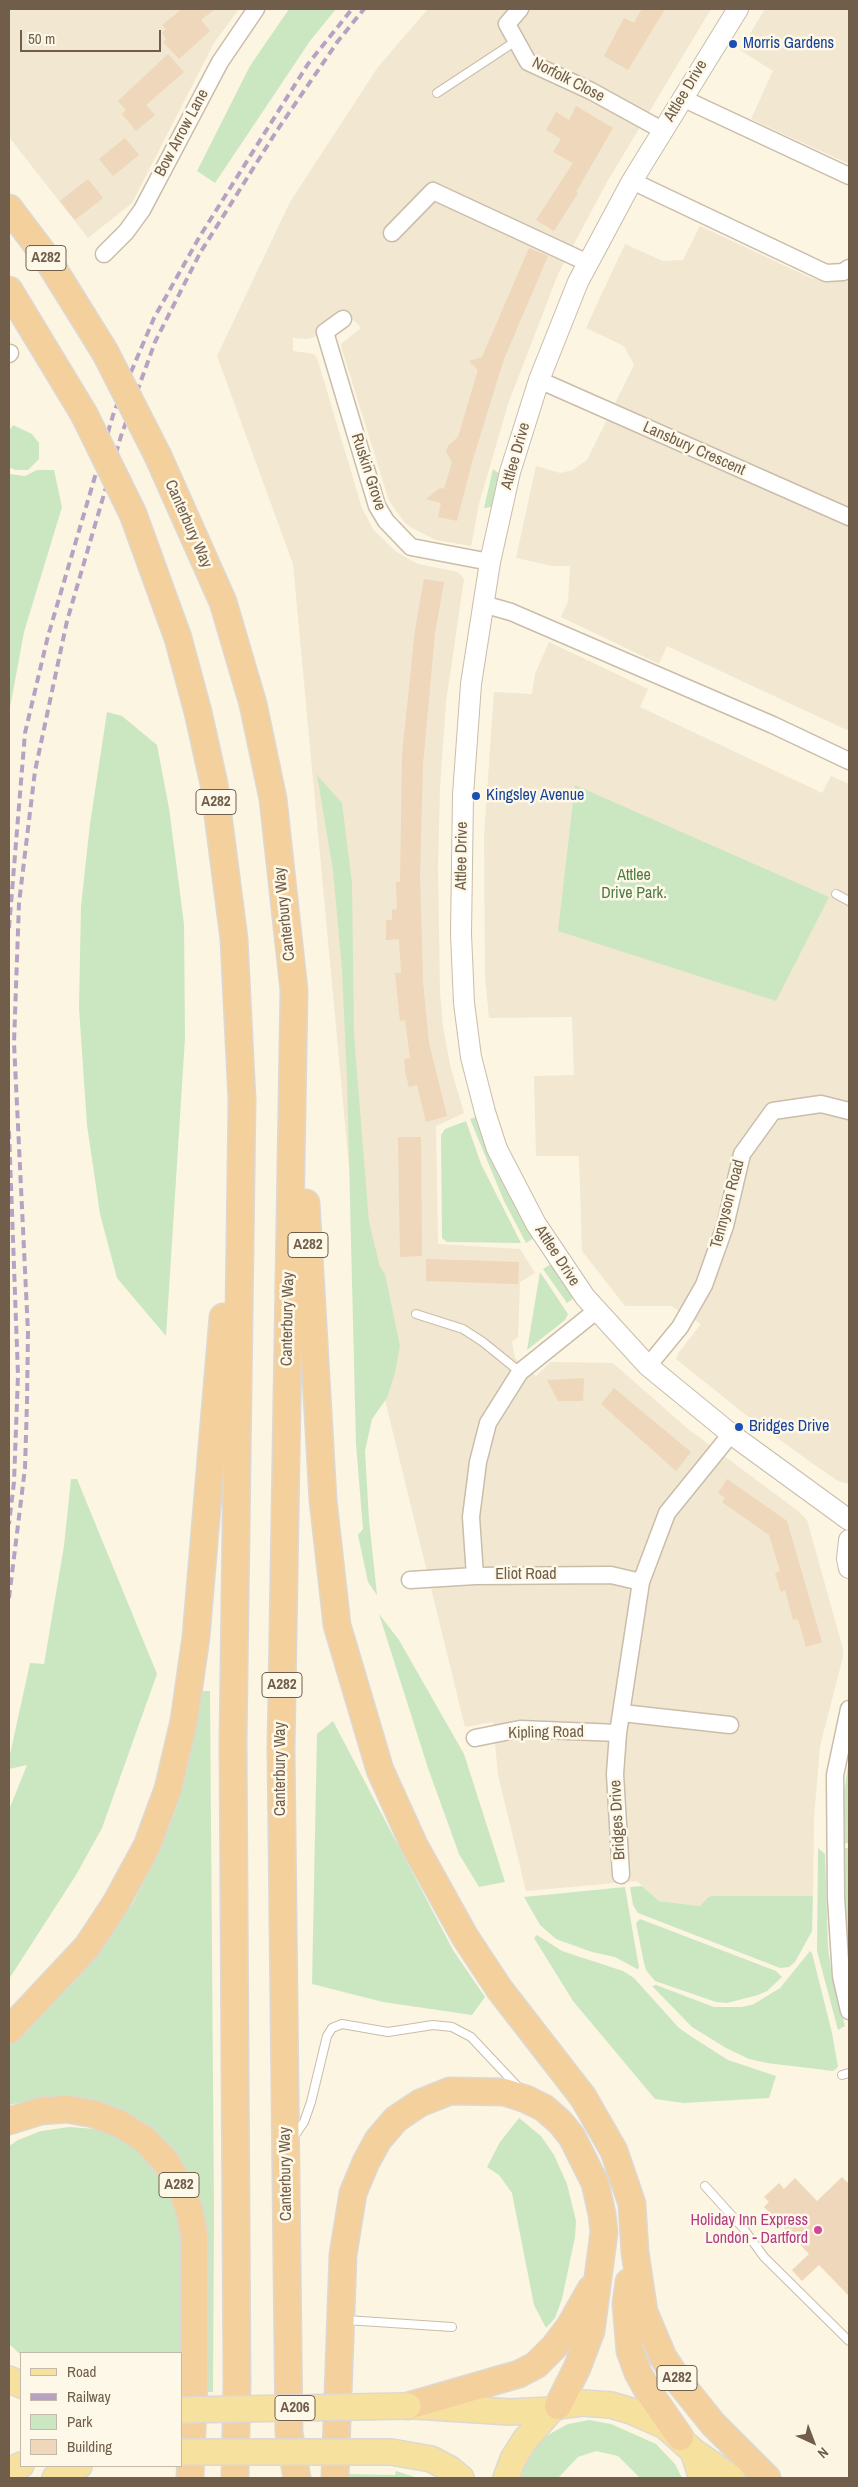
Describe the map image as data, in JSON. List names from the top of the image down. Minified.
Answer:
{"streets":{"highway":["A282","Canterbury Way"],"main road":["A206"],"street":["Norfolk Close","Attlee Drive","Bow Arrow Lane","Lansbury Crescent","Ruskin Grove","Tennyson Road","Eliot Road","Kipling Road","Bridges Drive"]},"crossings":[["Norfolk Close","Attlee Drive"],["Attlee Drive","Lansbury Crescent"],["Attlee Drive","Ruskin Grove"],["Attlee Drive","Tennyson Road"],["Attlee Drive","Bridges Drive"],["A282","Canterbury Way"],["Eliot Road","Bridges Drive"],["Kipling Road","Bridges Drive"]],"parks":["Attlee Drive Park."],"places":["Morris Gardens","Kingsley Avenue","Bridges Drive","Holiday Inn Express London - Dartford"],"legend":["Road","Railway","Park","Building"],"scale_bar":"50 m","north":"bottom right"}
